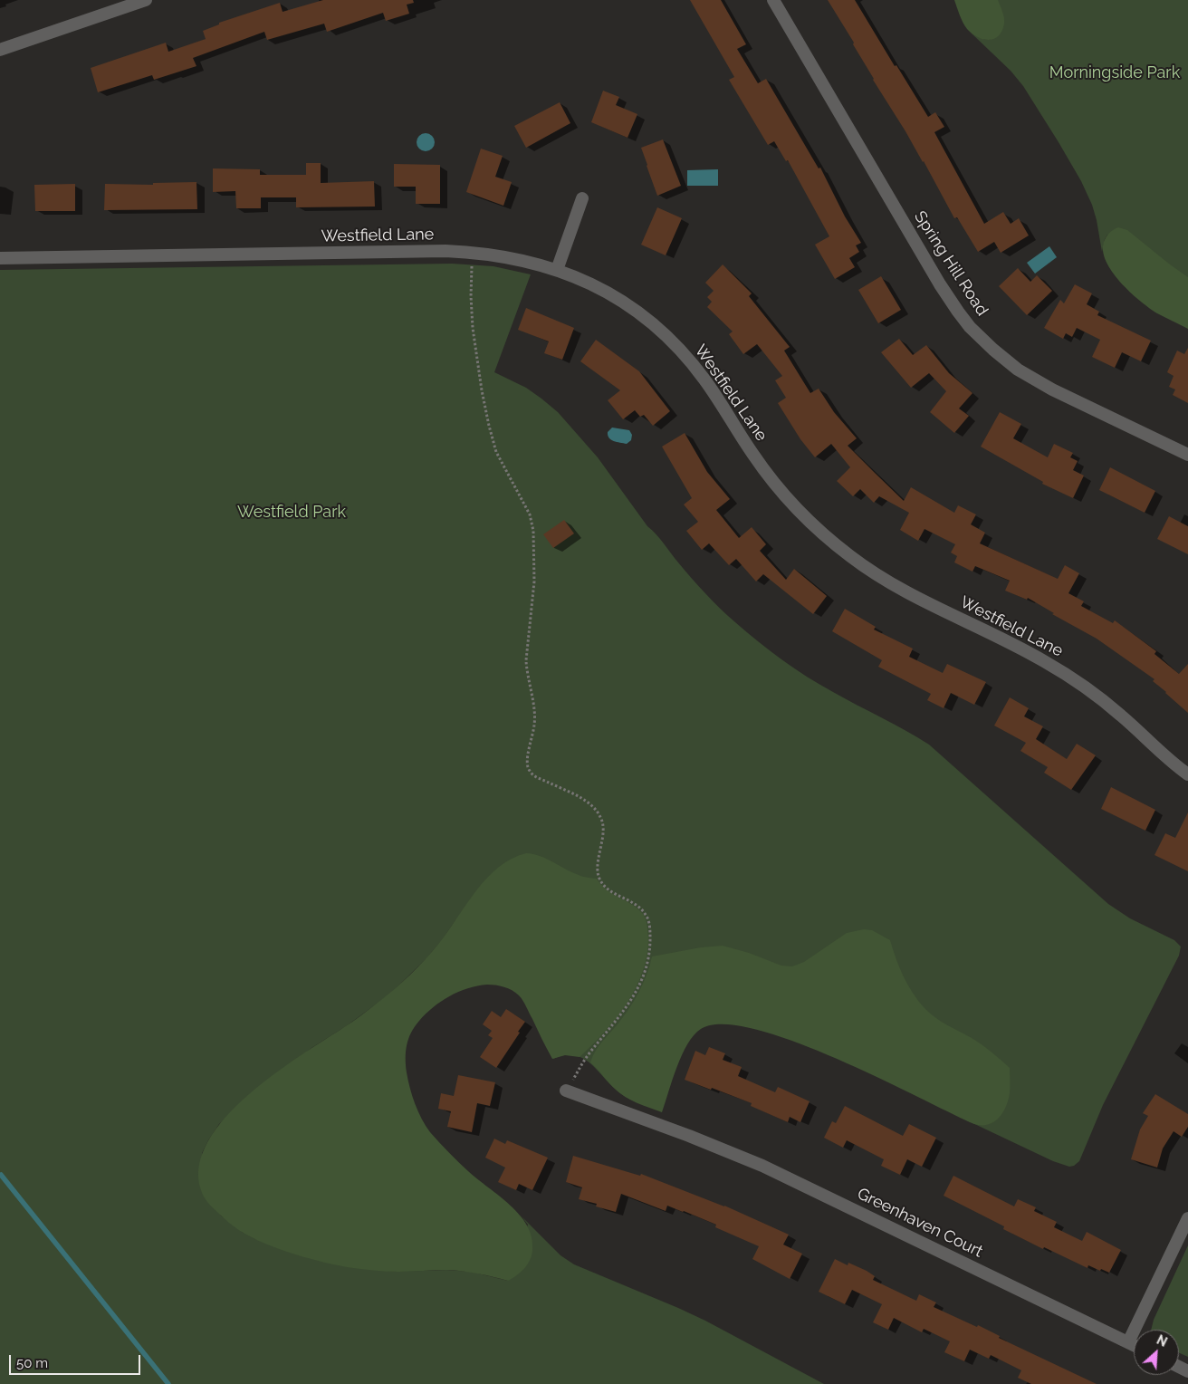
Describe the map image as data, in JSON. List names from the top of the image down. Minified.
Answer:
{"streets":{"street":["Westfield Lane","Spring Hill Road","Greenhaven Court"]},"parks":["Morningside Park","Westfield Park"],"scale_bar":"50 m","north":"top right"}
